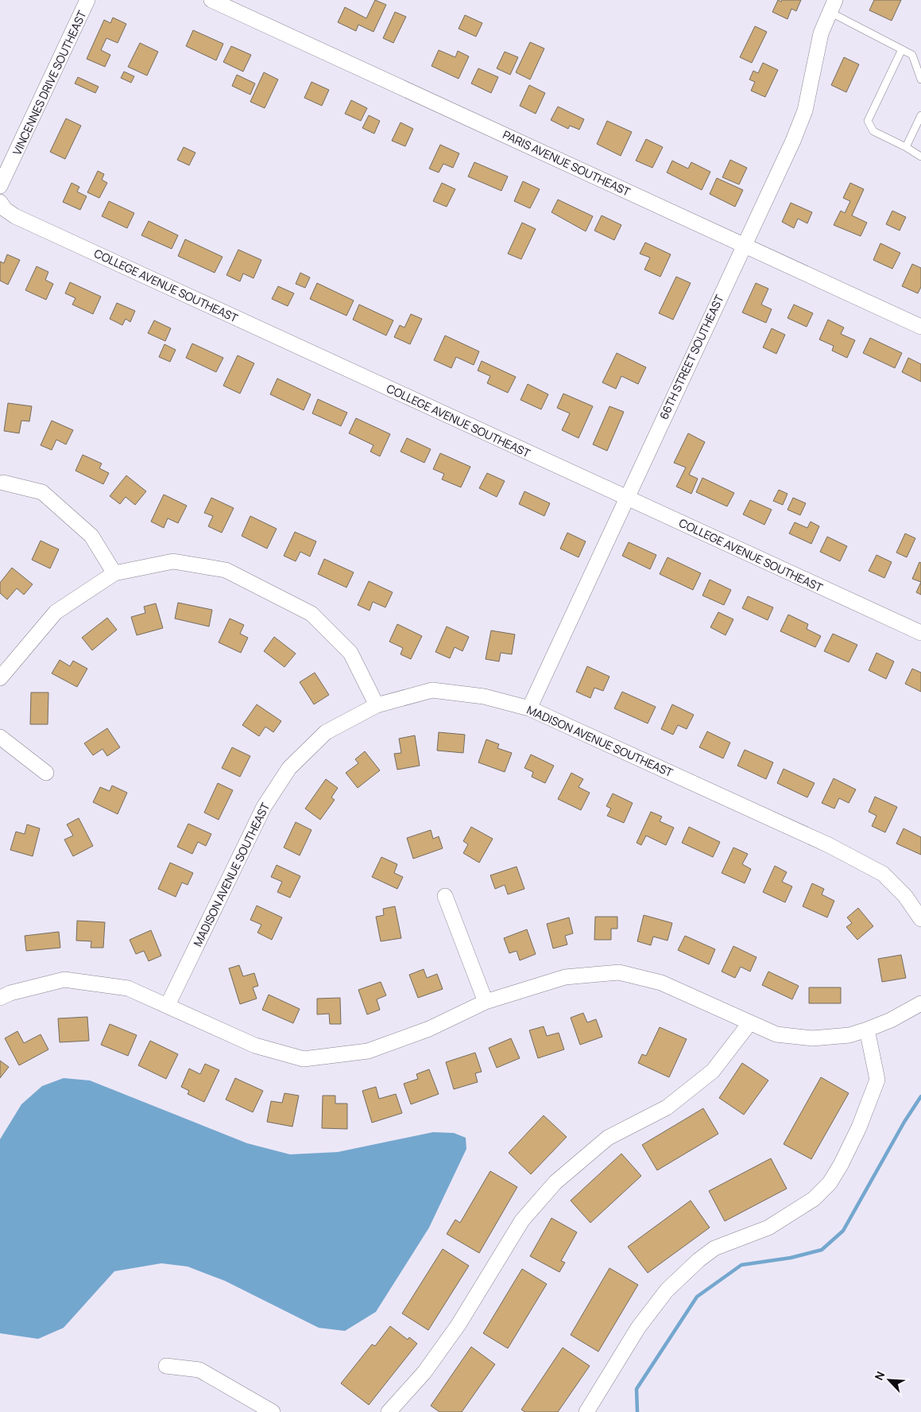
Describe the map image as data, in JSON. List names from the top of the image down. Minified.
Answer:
{"streets":{"street":["VINCENNES DRIVE SOUTHEAST","PARIS AVENUE SOUTHEAST","COLLEGE AVENUE SOUTHEAST","66TH STREET SOUTHEAST","MADISON AVENUE SOUTHEAST"]},"crossings":[["PARIS AVENUE SOUTHEAST","66TH STREET SOUTHEAST"],["COLLEGE AVENUE SOUTHEAST","66TH STREET SOUTHEAST"],["66TH STREET SOUTHEAST","MADISON AVENUE SOUTHEAST"]],"north":"top left"}
